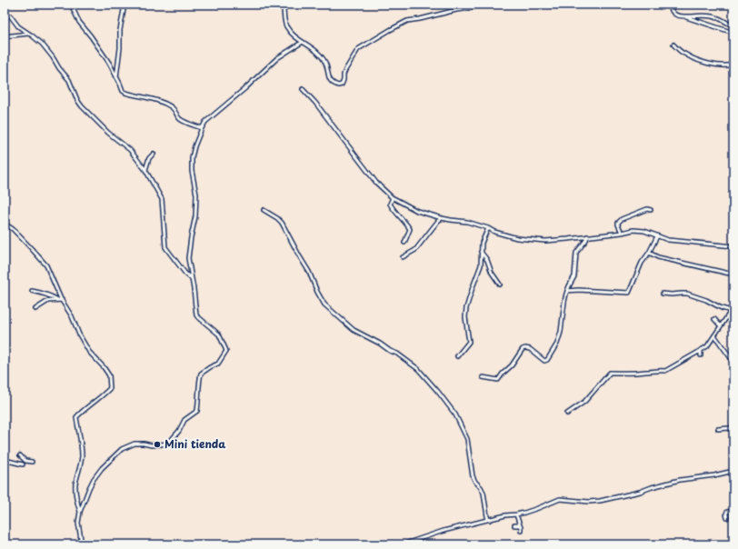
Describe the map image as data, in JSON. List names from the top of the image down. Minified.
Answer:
{"places":["Mini tienda"]}
